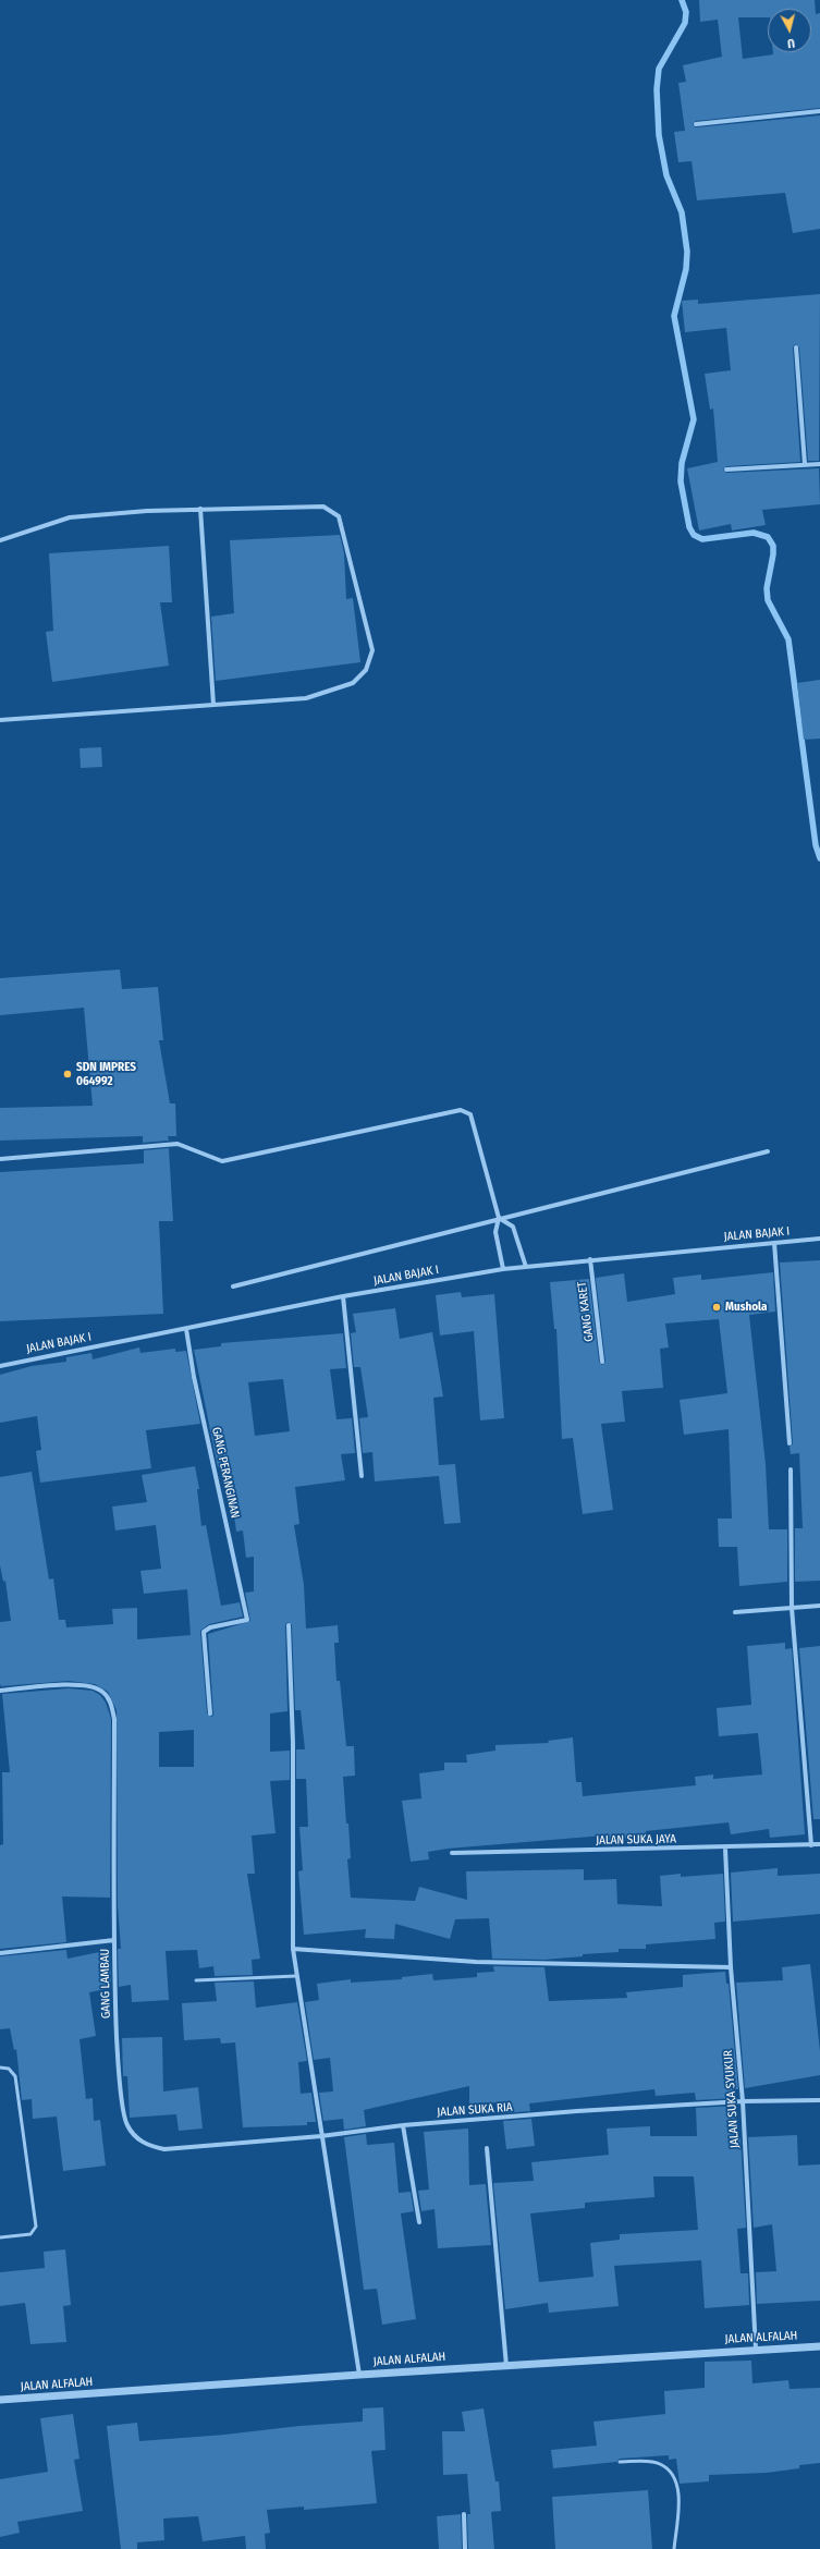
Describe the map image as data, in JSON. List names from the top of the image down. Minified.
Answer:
{"streets":{"street":["JALAN BAJAK I","GANG KARET","GANG PERANGINAN","JALAN SUKA JAYA","GANG LAMBAU","JALAN SUKA SYUKUR","JALAN SUKA RIA","JALAN ALFALAH"]},"crossings":[["JALAN BAJAK I","GANG KARET"],["JALAN BAJAK I","GANG PERANGINAN"],["JALAN SUKA JAYA","JALAN SUKA SYUKUR"],["GANG LAMBAU","JALAN SUKA RIA"],["JALAN SUKA SYUKUR","JALAN SUKA RIA"],["JALAN SUKA SYUKUR","JALAN ALFALAH"]],"places":["SDN IMPRES 064992","Mushola"],"north":"bottom"}
